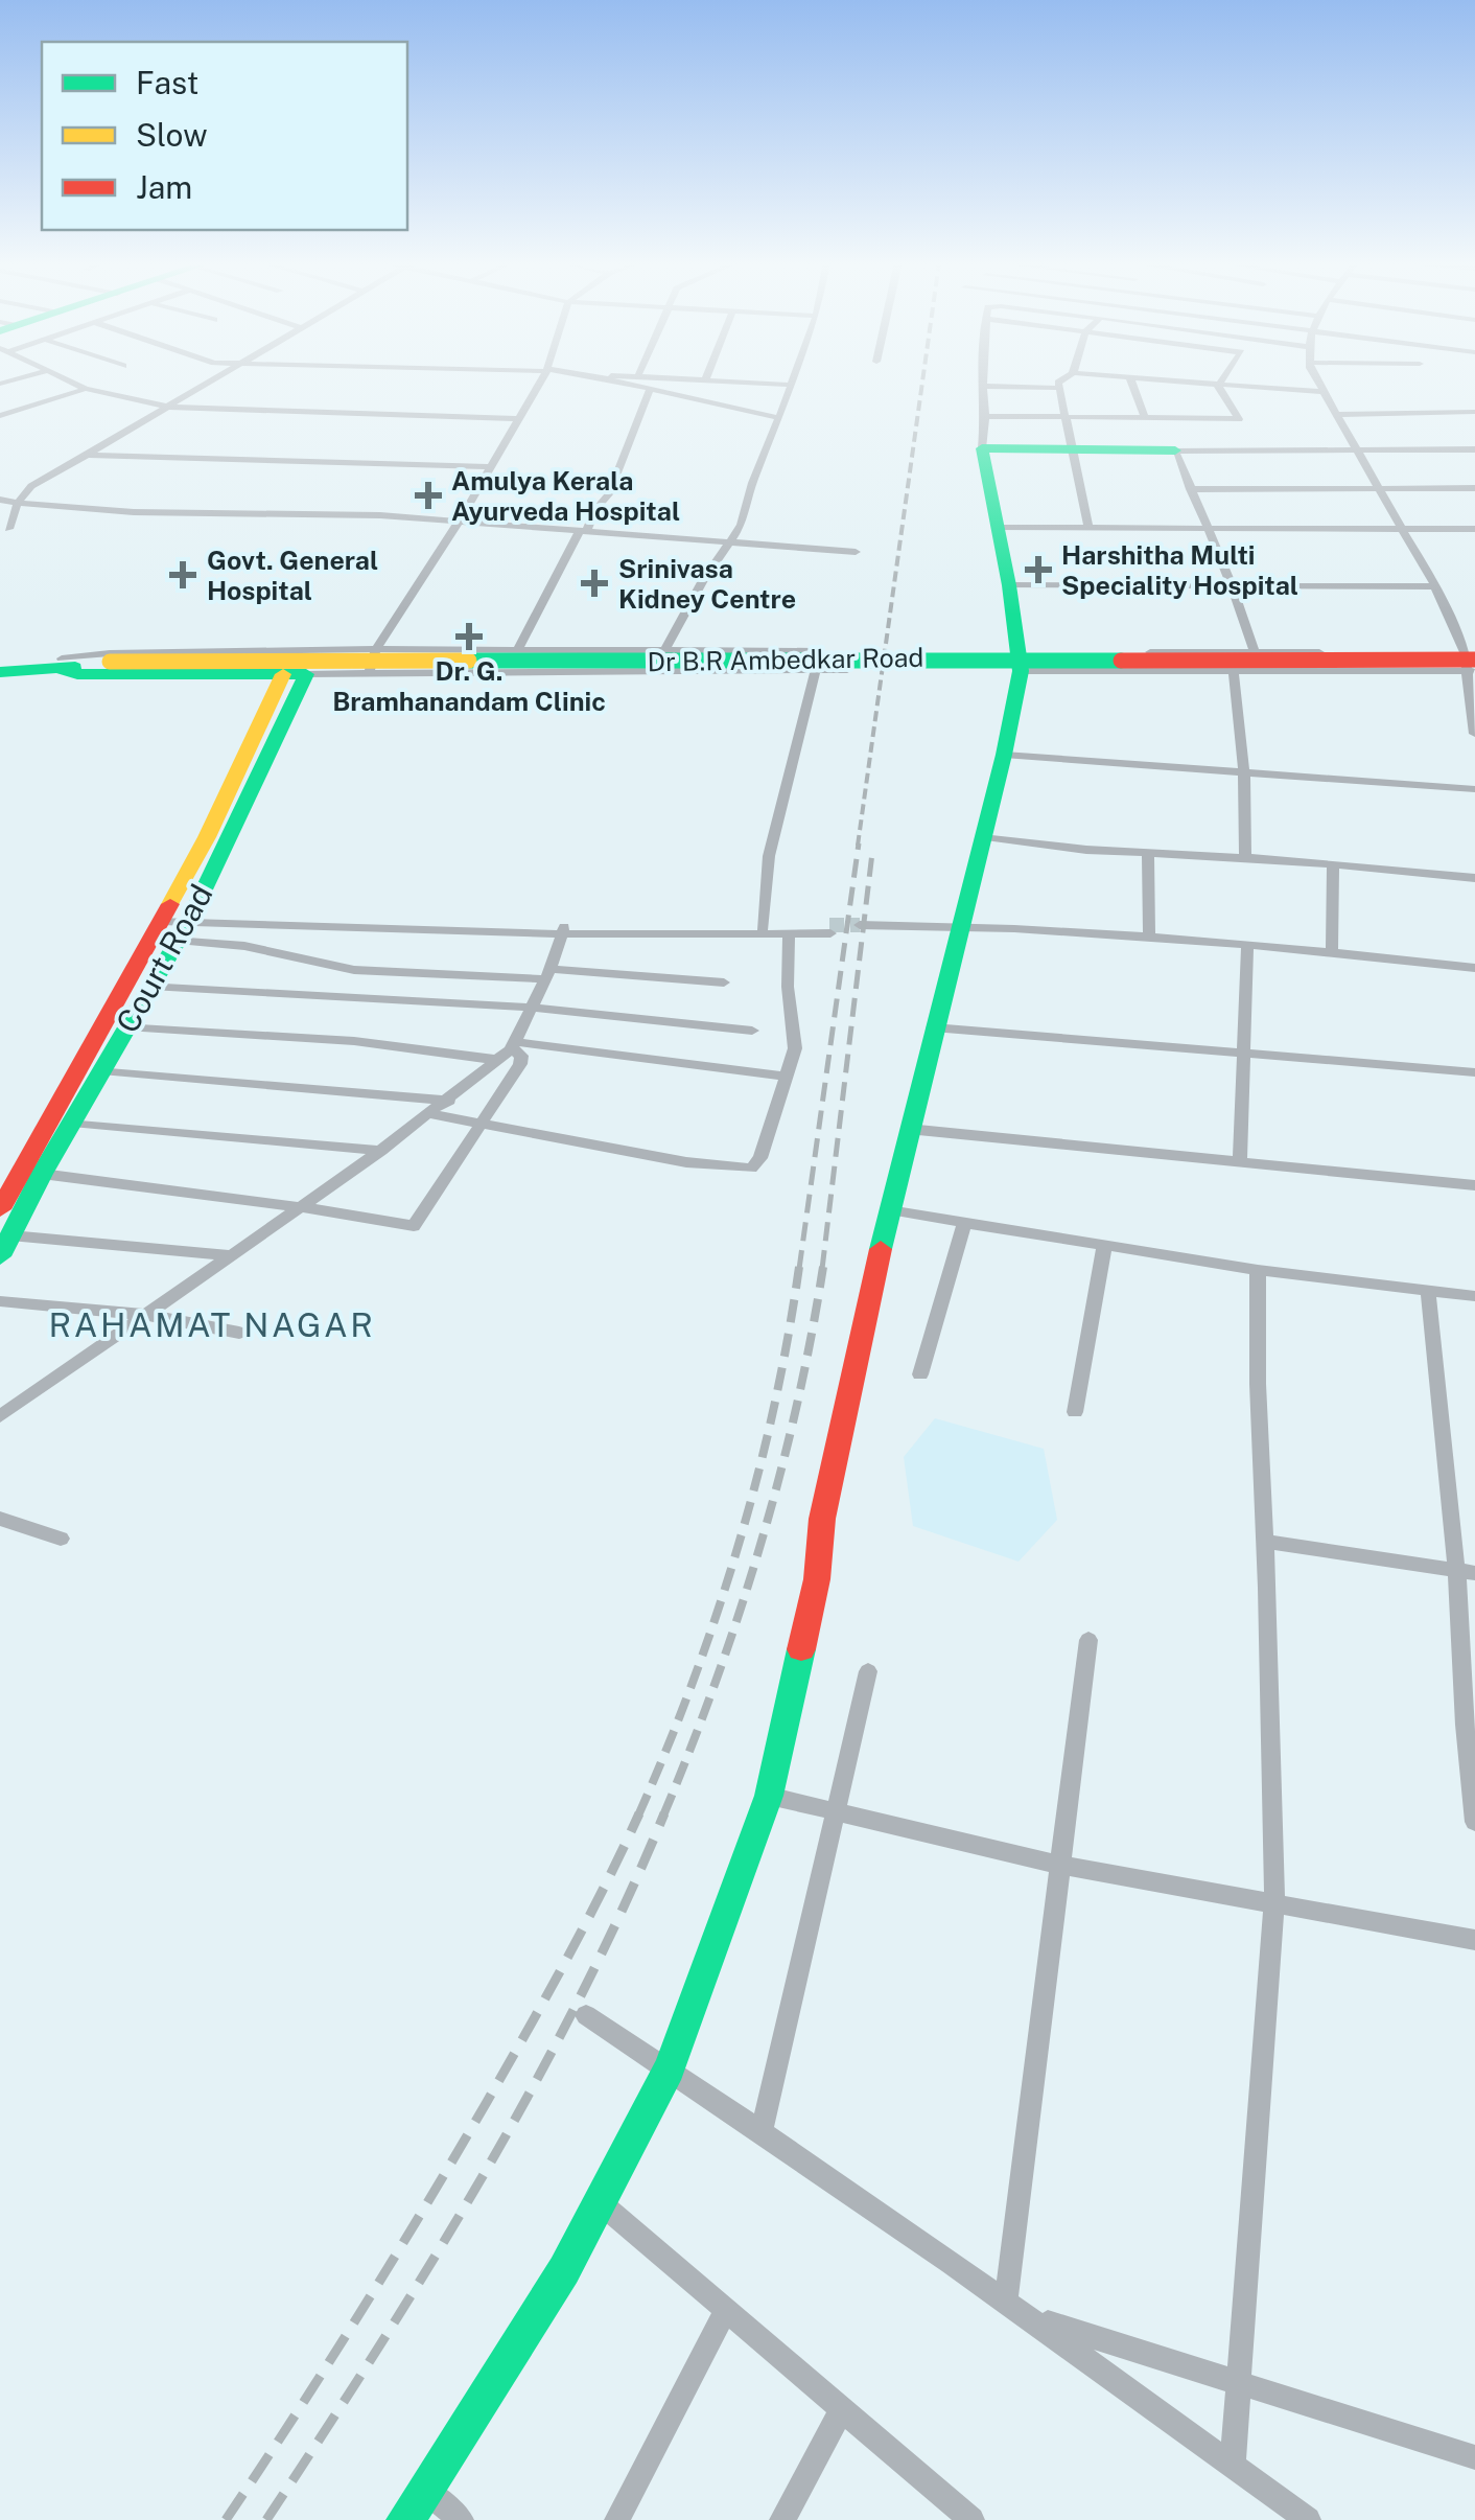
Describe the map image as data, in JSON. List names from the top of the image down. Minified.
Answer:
{"streets":{"street":["Dr B.R Ambedkar Road","Court Road"]},"districts":["RAHAMAT NAGAR"],"places":{"health":["Amulya Kerala Ayurveda Hospital","Harshitha Multi Speciality Hospital","Govt. General Hospital","Srinivasa Kidney Centre","Dr. G. Bramhanandam Clinic"]},"legend":["Fast","Slow","Jam"]}
